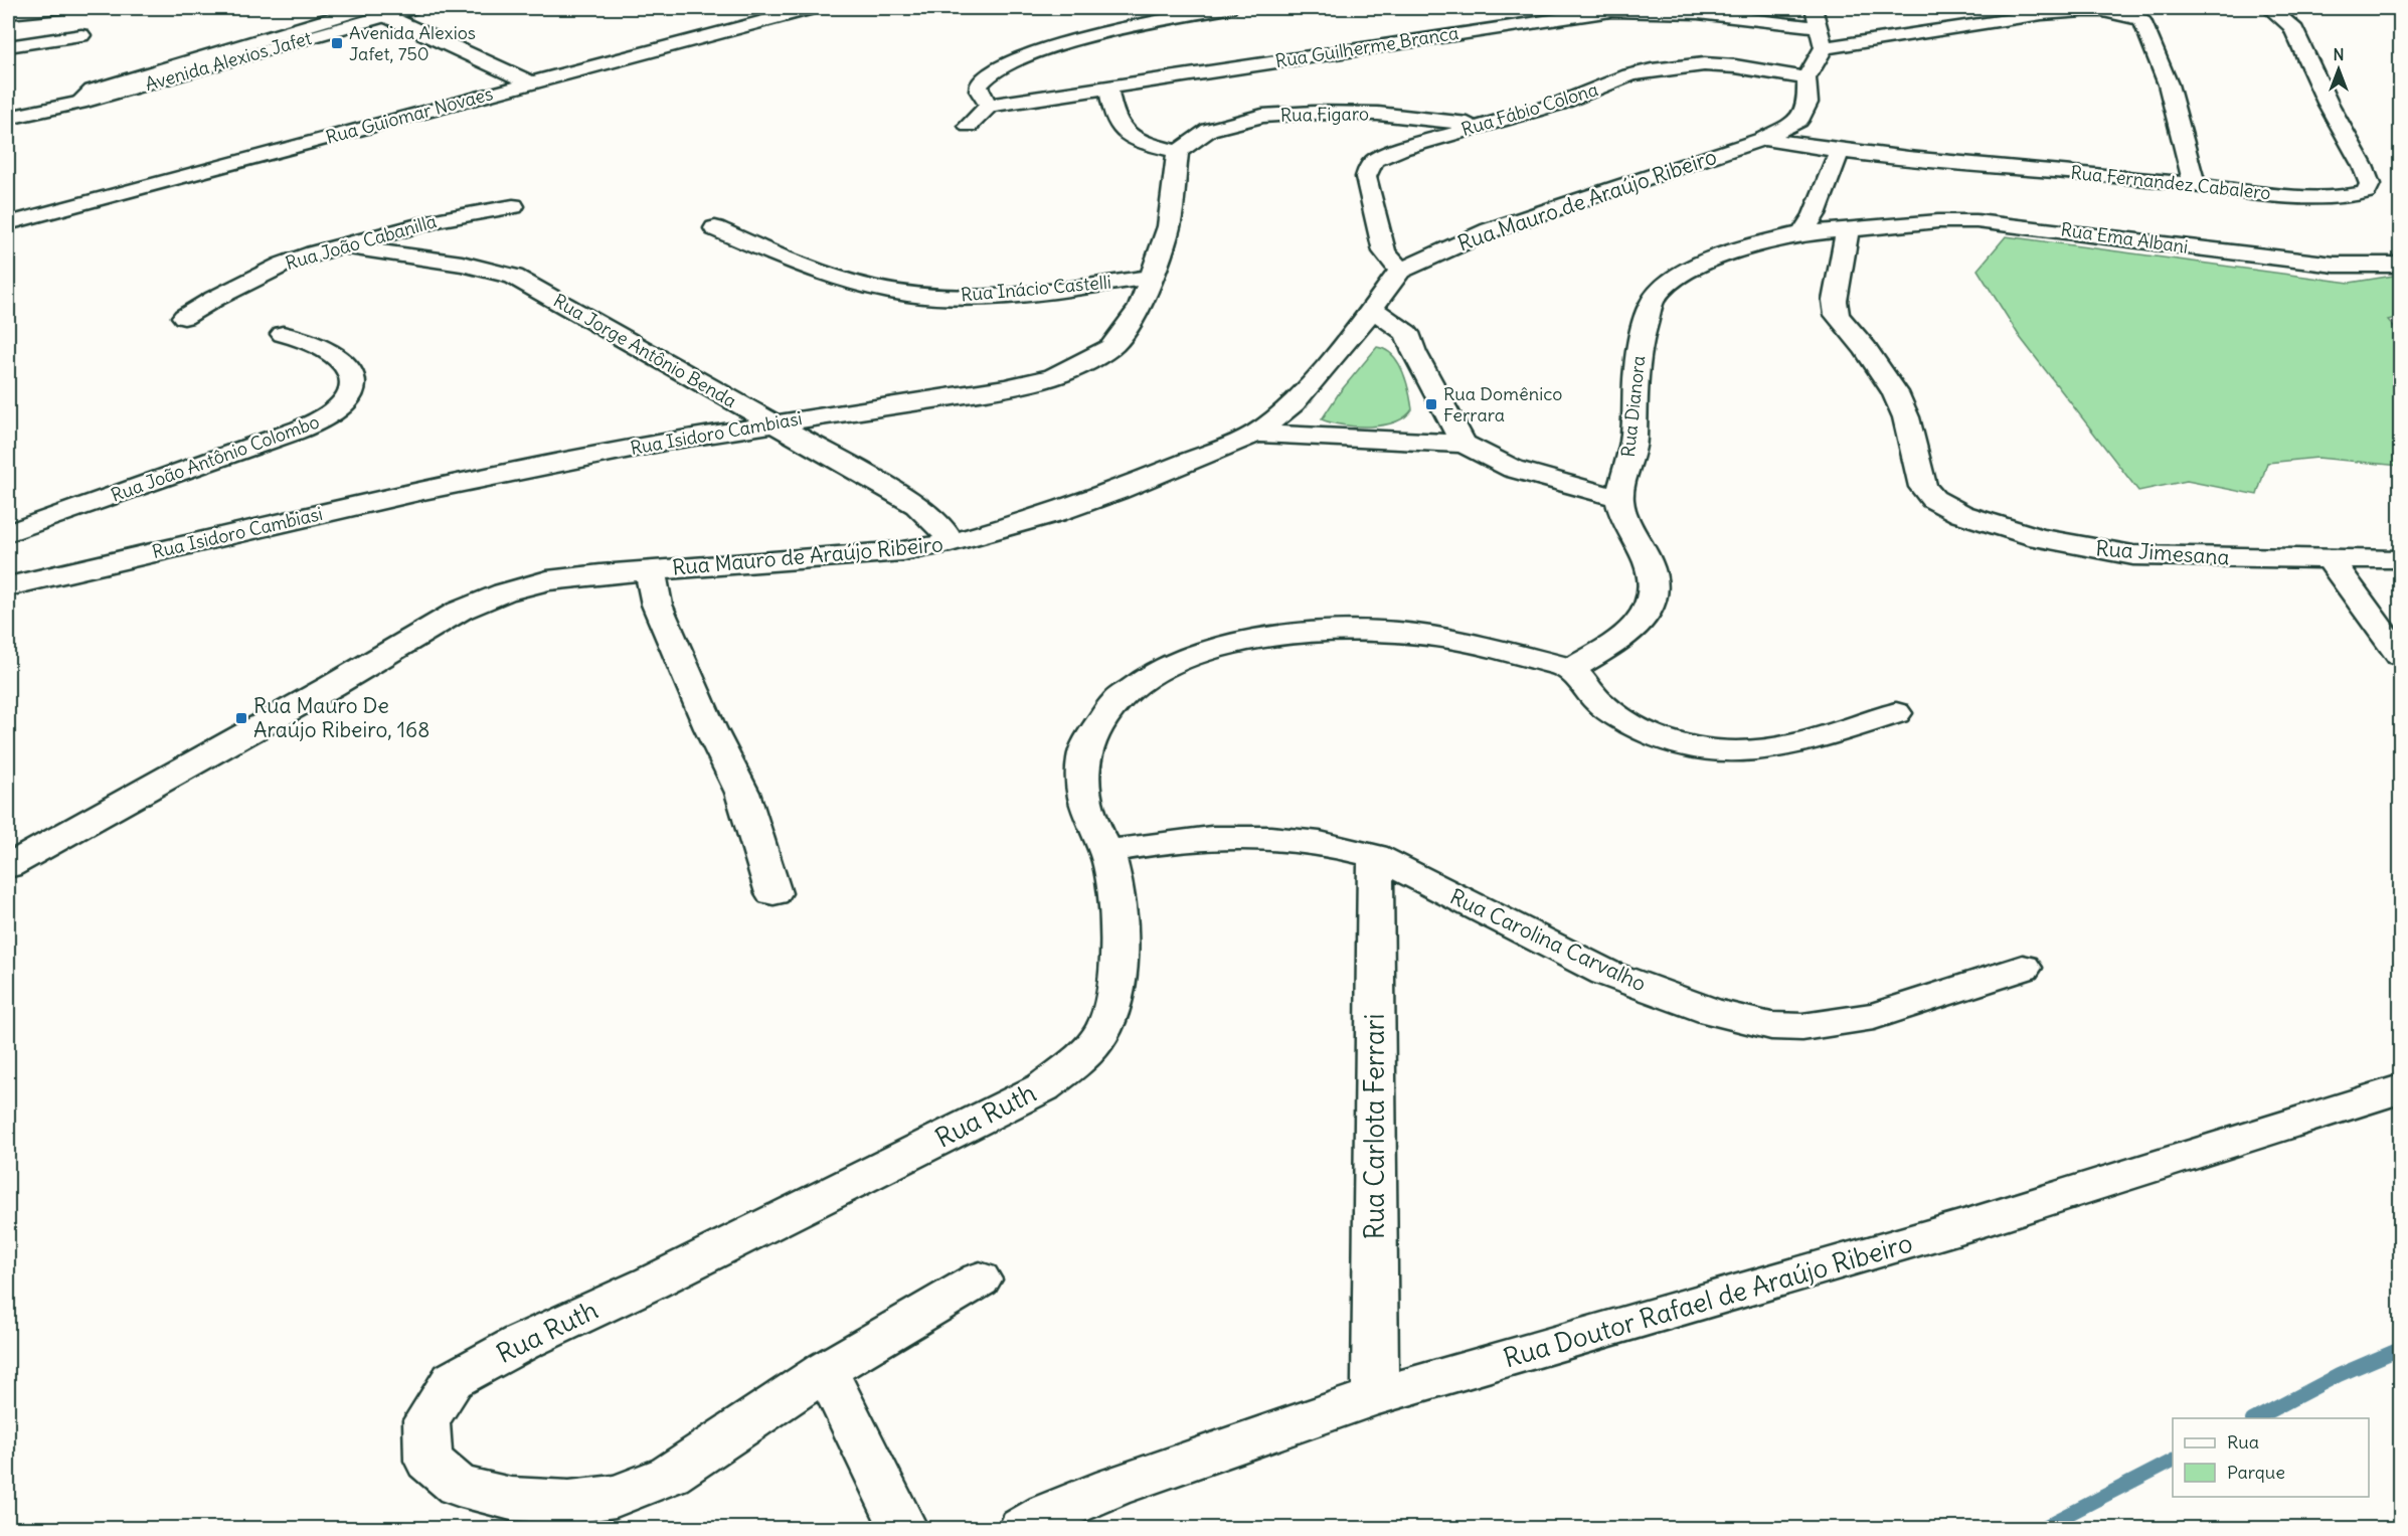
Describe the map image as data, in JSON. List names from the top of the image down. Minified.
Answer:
{"streets":{"street":["Rua Guilherme Branca","Avenida Alexios Jafet","Rua Fábio Colona","Rua Figaro","Rua Guiomar Novaes","Rua Fernandez Cabalero","Rua Mauro de Araújo Ribeiro","Rua Ema Albani","Rua João Cabanilla","Rua Inácio Castelli","Rua Jorge Antônio Benda","Rua Dianora","Rua Isidoro Cambiasi","Rua João Antônio Colombo","Rua Jimesana","Rua Carolina Carvalho","Rua Ruth","Rua Carlota Ferrari","Rua Doutor Rafael de Araújo Ribeiro"]},"crossings":[["Rua Guilherme Branca","Rua Fernandez Cabalero"],["Rua Guilherme Branca","Rua Mauro de Araújo Ribeiro"],["Rua Fábio Colona","Rua Figaro"],["Rua Fábio Colona","Rua Mauro de Araújo Ribeiro"],["Rua Figaro","Rua Isidoro Cambiasi"],["Rua Fernandez Cabalero","Rua Mauro de Araújo Ribeiro"],["Rua Mauro de Araújo Ribeiro","Rua Jorge Antônio Benda"],["Rua Ema Albani","Rua Dianora"],["Rua Ema Albani","Rua Jimesana"],["Rua João Cabanilla","Rua Jorge Antônio Benda"],["Rua Inácio Castelli","Rua Isidoro Cambiasi"],["Rua Jorge Antônio Benda","Rua Isidoro Cambiasi"],["Rua Carolina Carvalho","Rua Ruth"],["Rua Carolina Carvalho","Rua Carlota Ferrari"],["Rua Carlota Ferrari","Rua Doutor Rafael de Araújo Ribeiro"]],"places":{"transit":["Avenida Alexios Jafet, 750","Rua Domênico Ferrara","Rua Mauro De Araújo Ribeiro, 168"]},"legend":["Rua","Parque"],"north":"top"}
